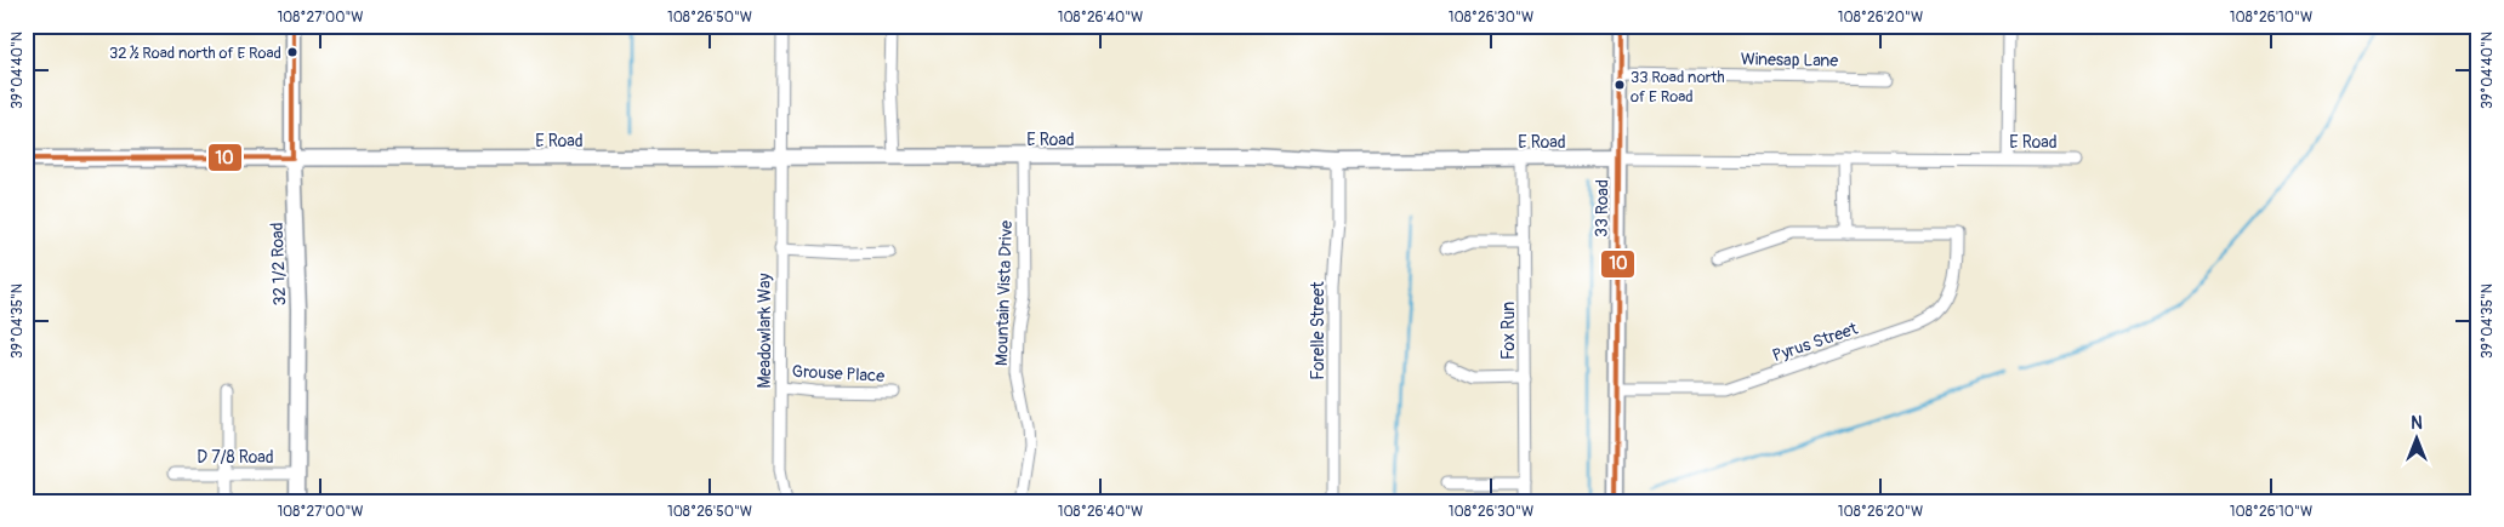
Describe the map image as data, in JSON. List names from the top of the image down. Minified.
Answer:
{"streets":{"street":["Winesap Lane","E Road","33 Road","32 1/2 Road","Mountain Vista Drive","Meadowlark Way","Forelle Street","Fox Run","Pyrus Street","Grouse Place","D 7/8 Road"]},"crossings":[["Winesap Lane","33 Road"],["E Road","33 Road"],["E Road","32 1/2 Road"],["E Road","Mountain Vista Drive"],["E Road","Meadowlark Way"],["E Road","Forelle Street"],["E Road","Fox Run"],["33 Road","Pyrus Street"],["32 1/2 Road","D 7/8 Road"],["Meadowlark Way","Grouse Place"]],"places":["32 ½ Road north of E Road","33 Road north of E Road"],"lines":["transit line 10"],"north":"top","coordinates":["108°27'00\"W","108°26'50\"W","108°26'40\"W","108°26'30\"W","108°26'20\"W","108°26'10\"W","39°04'40\"N","39°04'35\"N"]}
